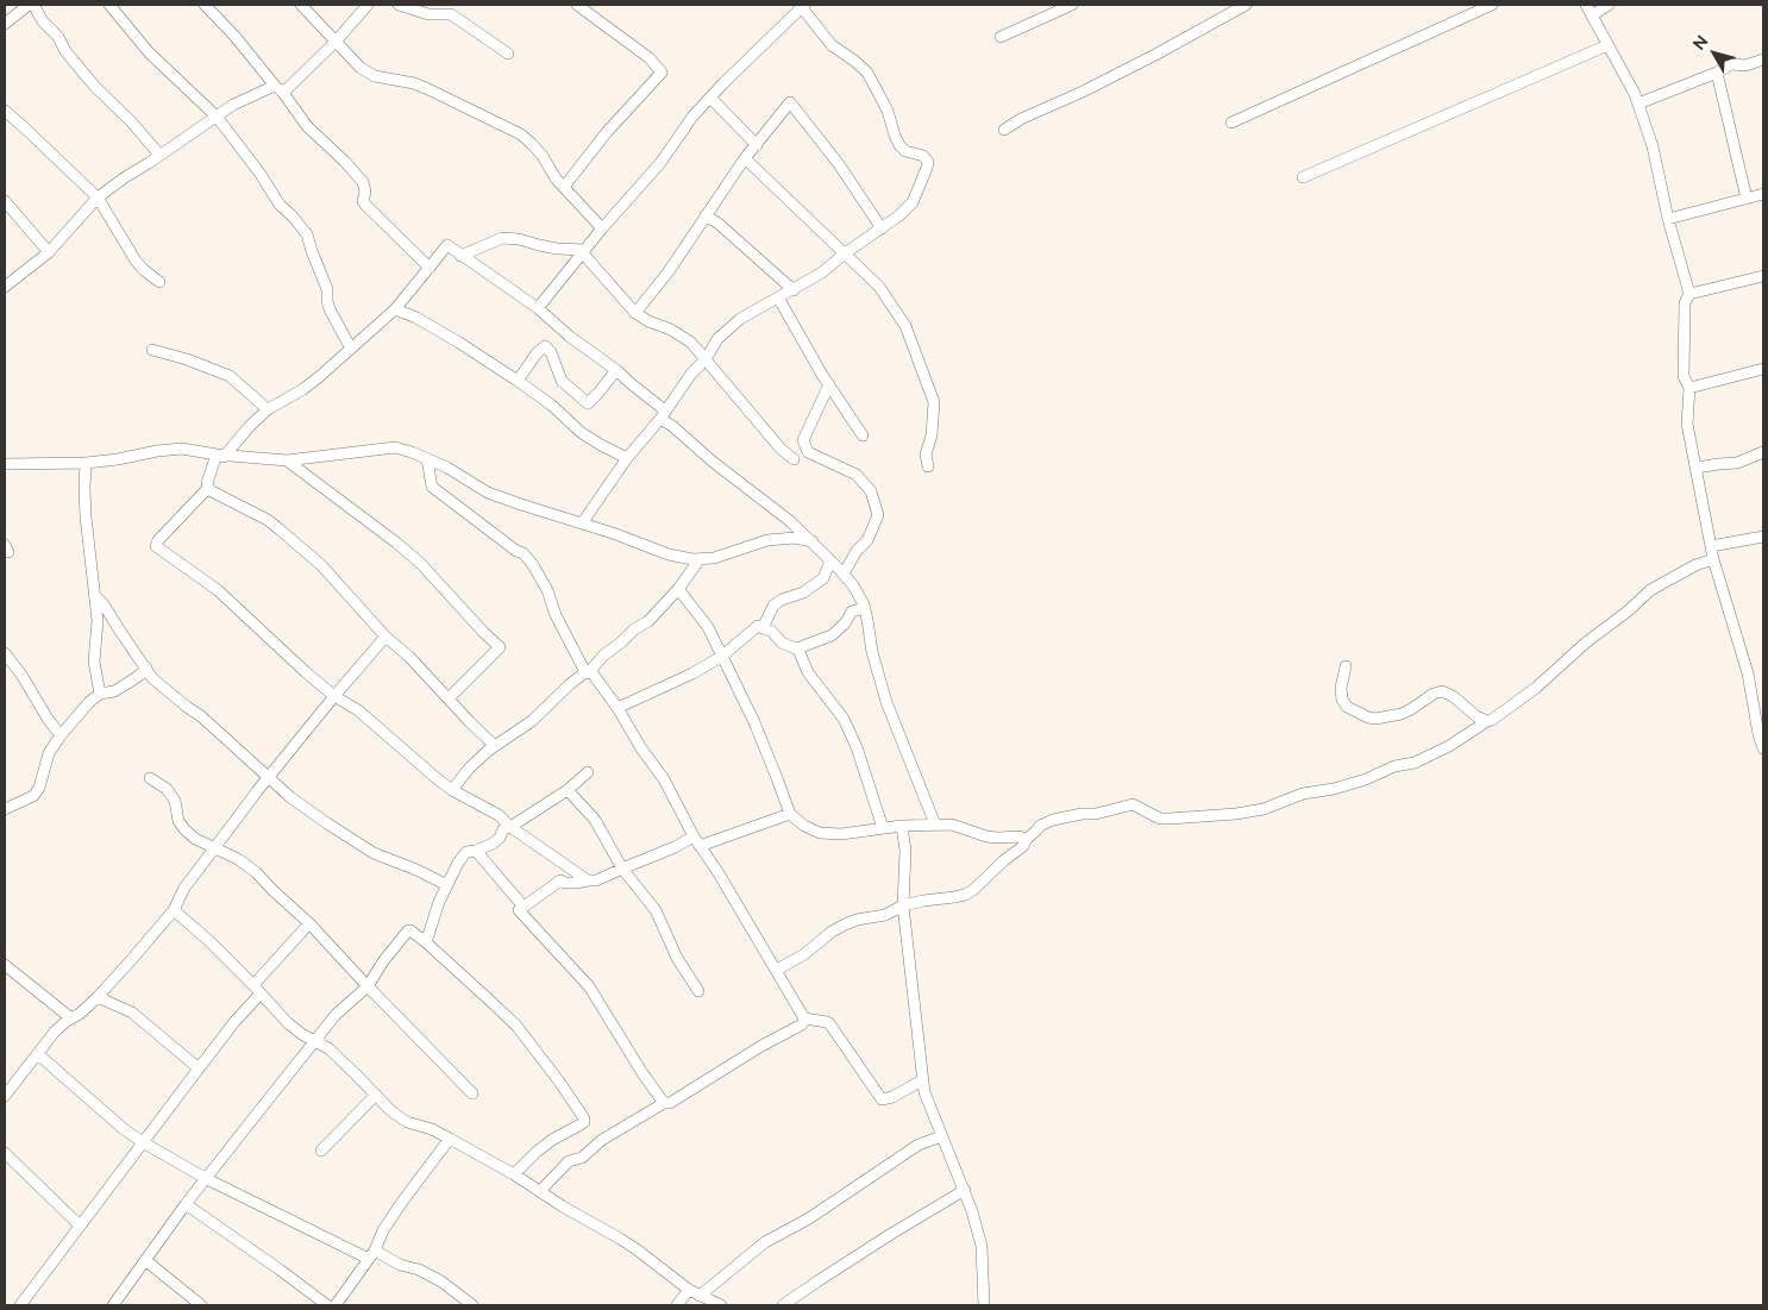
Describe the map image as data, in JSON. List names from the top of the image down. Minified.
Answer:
{"north":"top left"}
